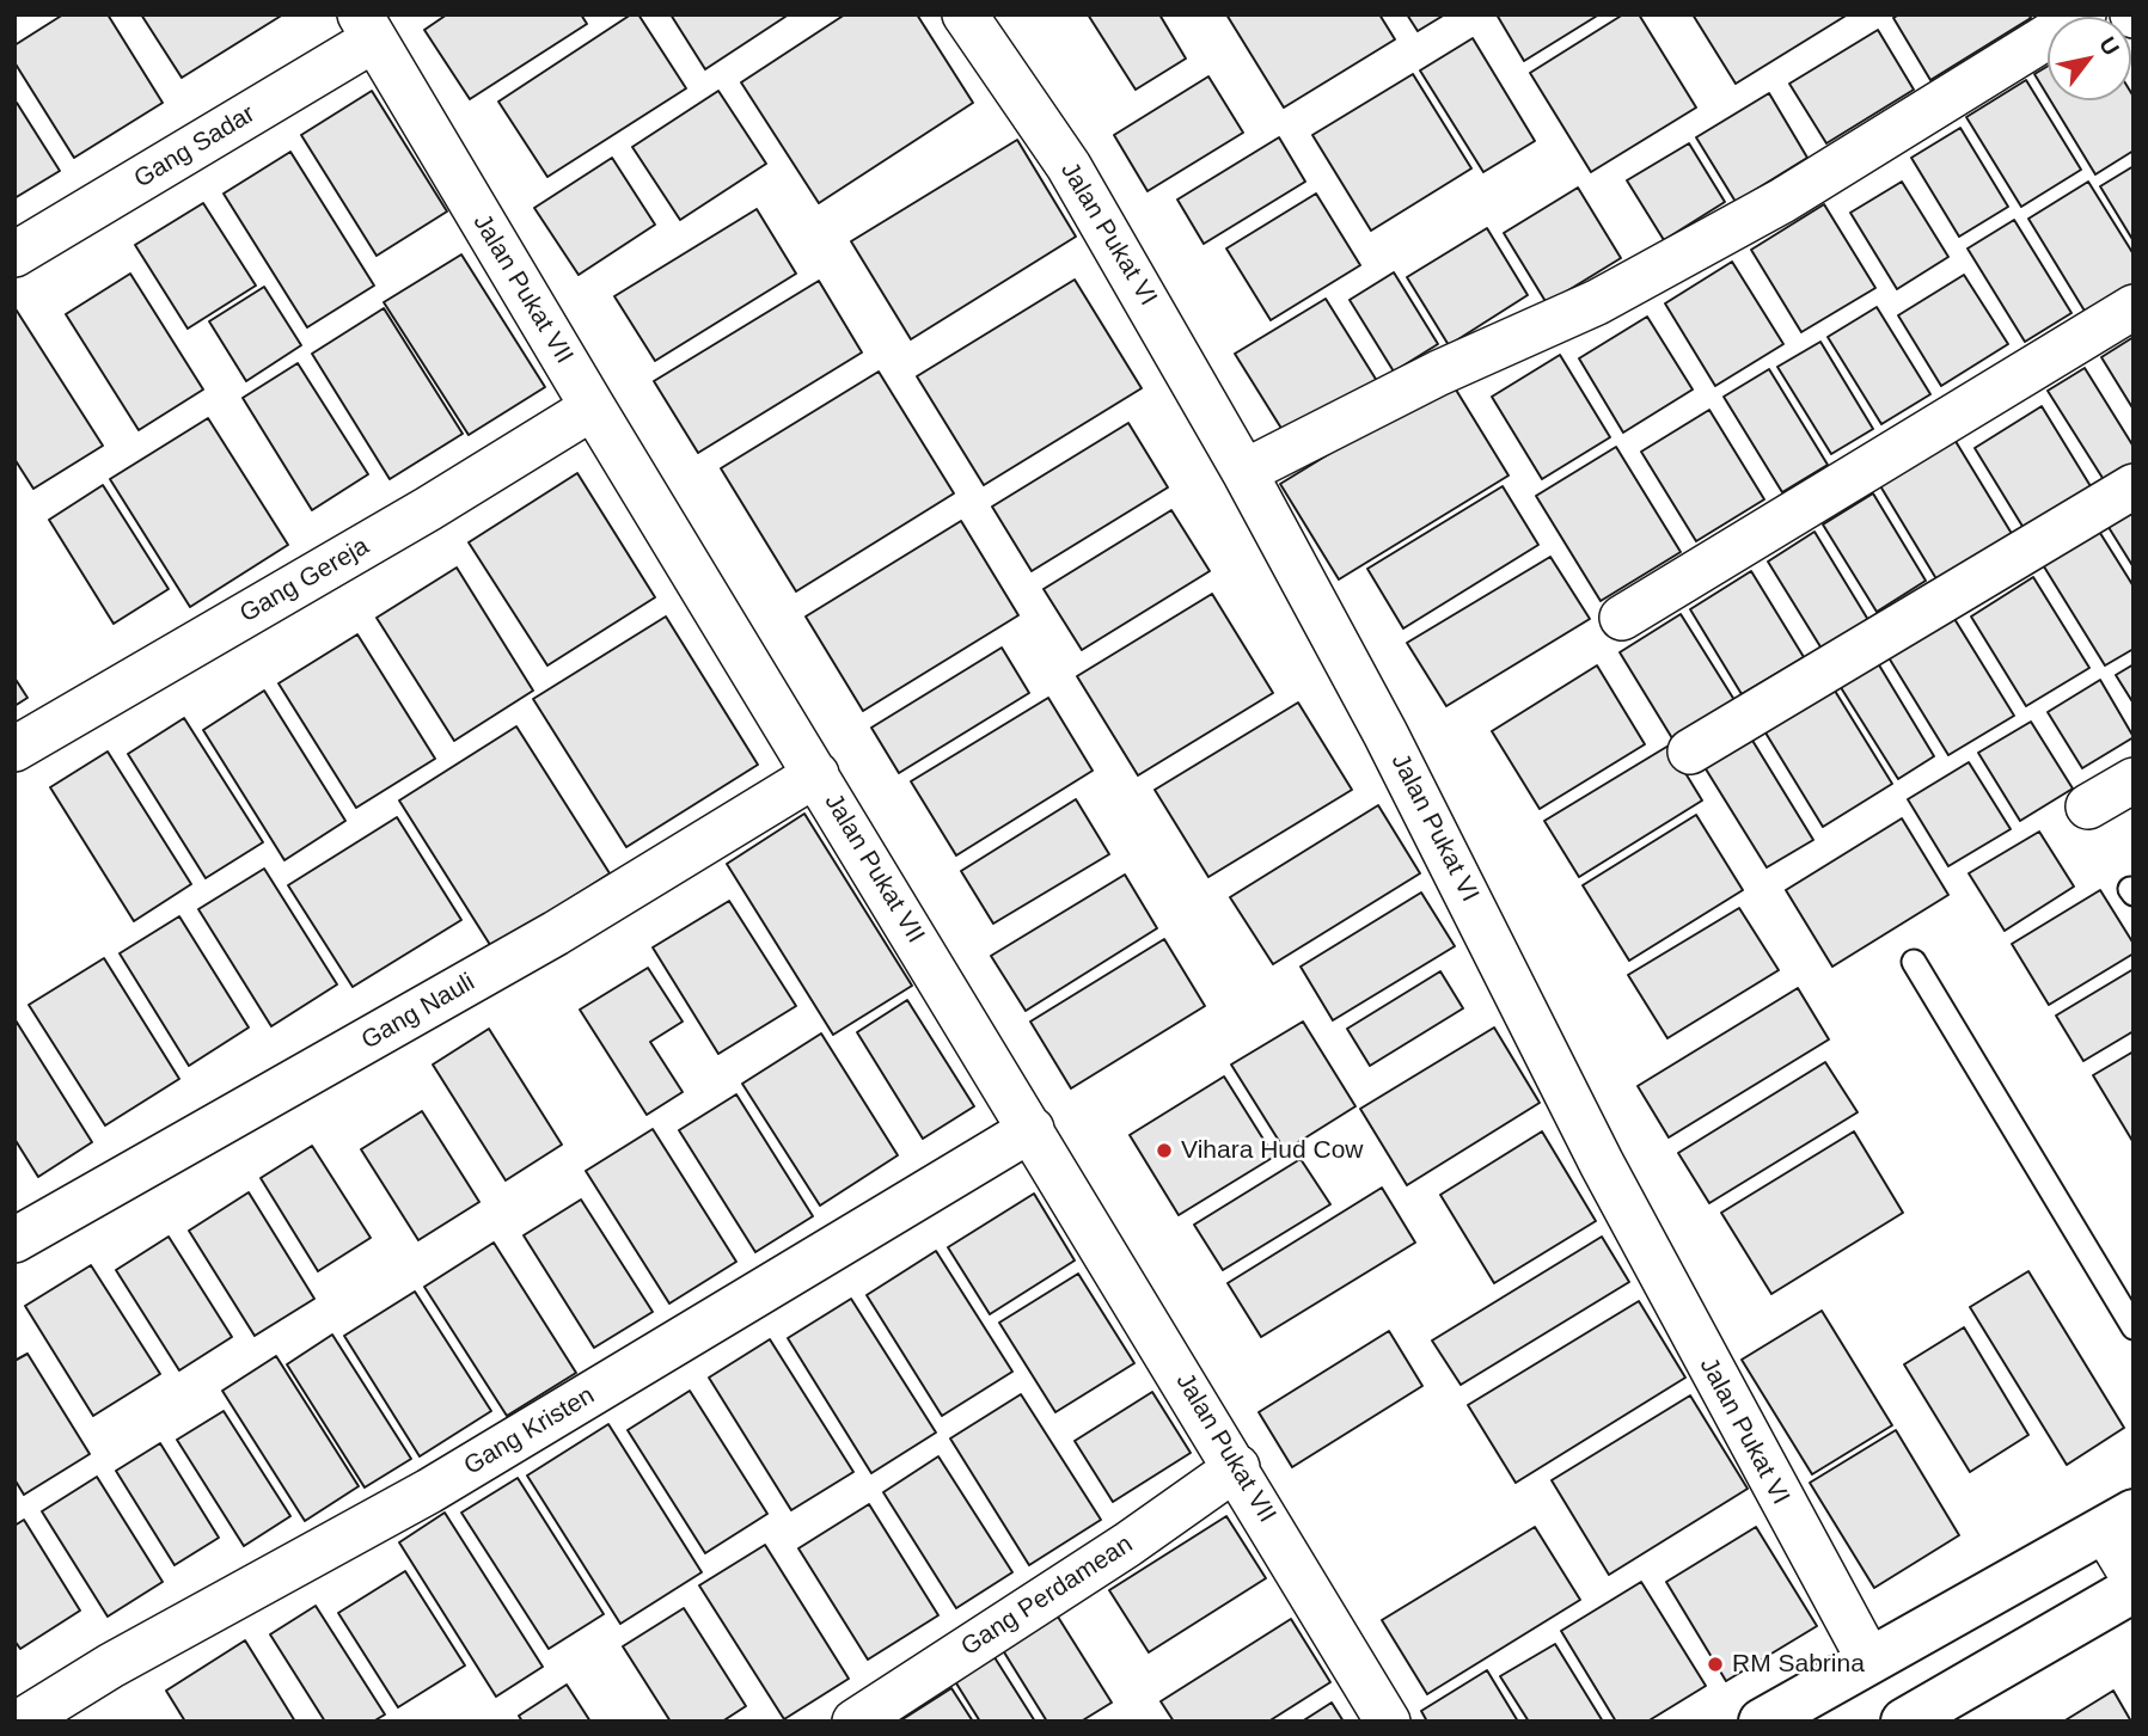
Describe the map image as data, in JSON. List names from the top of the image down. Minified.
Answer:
{"streets":{"street":["Gang Sadar","Jalan Pukat VI","Jalan Pukat VII","Gang Gereja","Gang Nauli","Gang Kristen","Gang Perdamean"]},"crossings":[["Gang Sadar","Jalan Pukat VII"],["Jalan Pukat VII","Gang Gereja"],["Jalan Pukat VII","Gang Nauli"],["Jalan Pukat VII","Gang Kristen"],["Jalan Pukat VII","Gang Perdamean"]],"places":["Vihara Hud Cow","RM Sabrina"],"north":"top right"}
